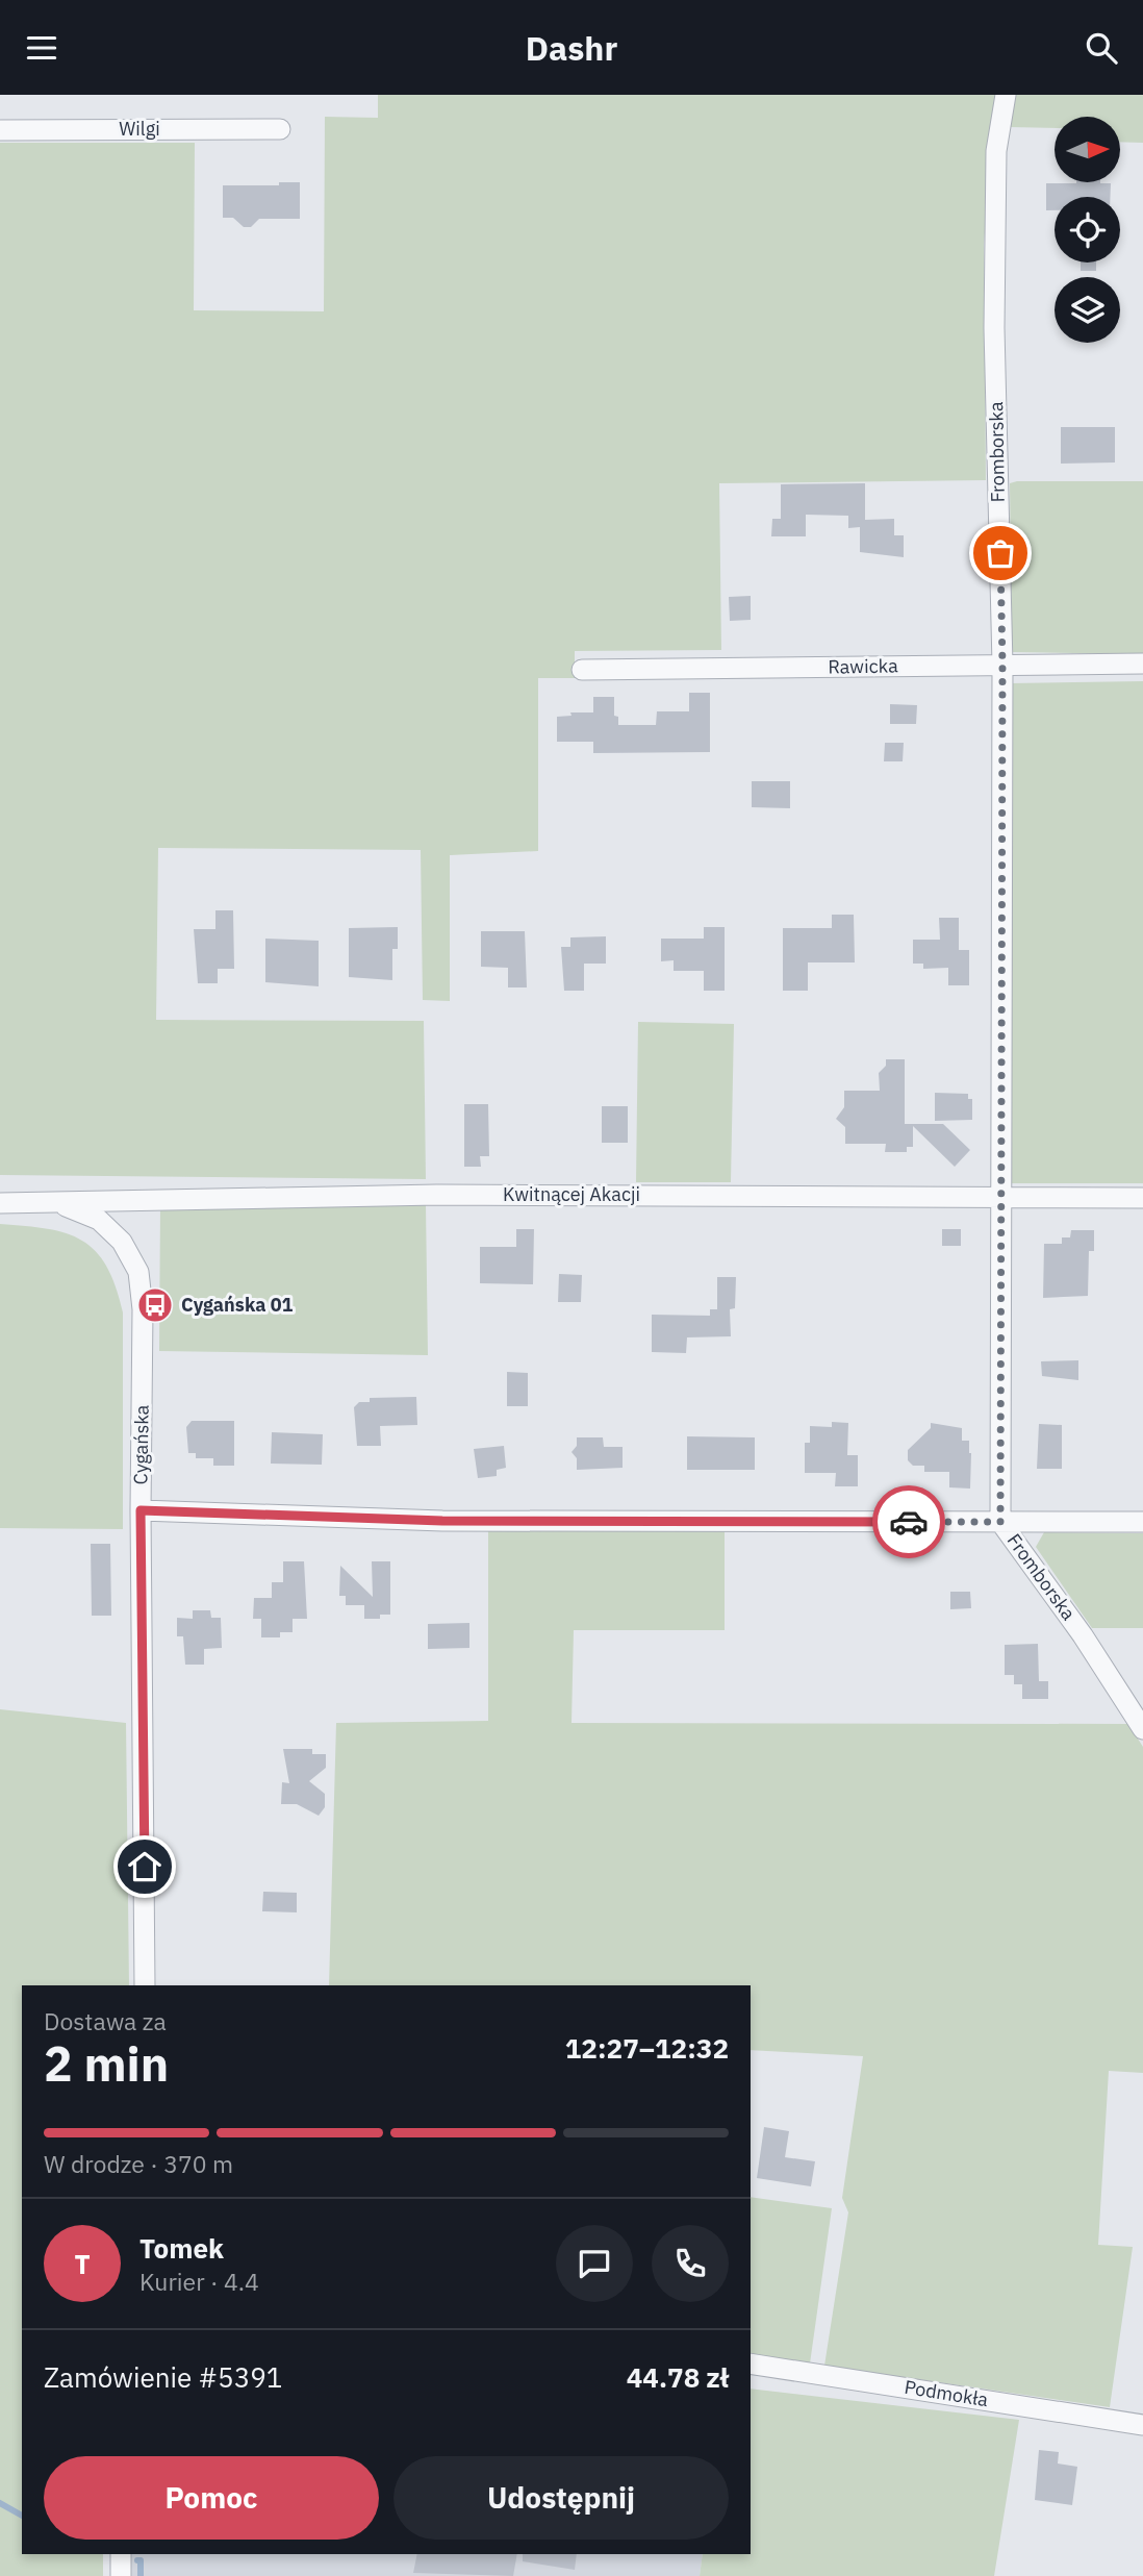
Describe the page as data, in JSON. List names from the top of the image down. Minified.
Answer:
{"streets":{"street":["Wilgi","Fromborska","Rawicka","Kwitnącej Akacji","Cygańska","Podmokła"]},"crossings":[["Fromborska","Rawicka"],["Fromborska","Kwitnącej Akacji"],["Kwitnącej Akacji","Cygańska"]],"places":{"bus stop":["Cygańska 01"]},"north":"right","page":{"header":"Dashr","heading":["2 min","Dostawa za","12:27–12:32"],"panel":["Tomek","Kurier · 4.4","Zamówienie #5391","44.78 zł"],"bar":"W drodze · 370 m","round":"T","buttons":["Pomoc","Udostępnij"]}}
